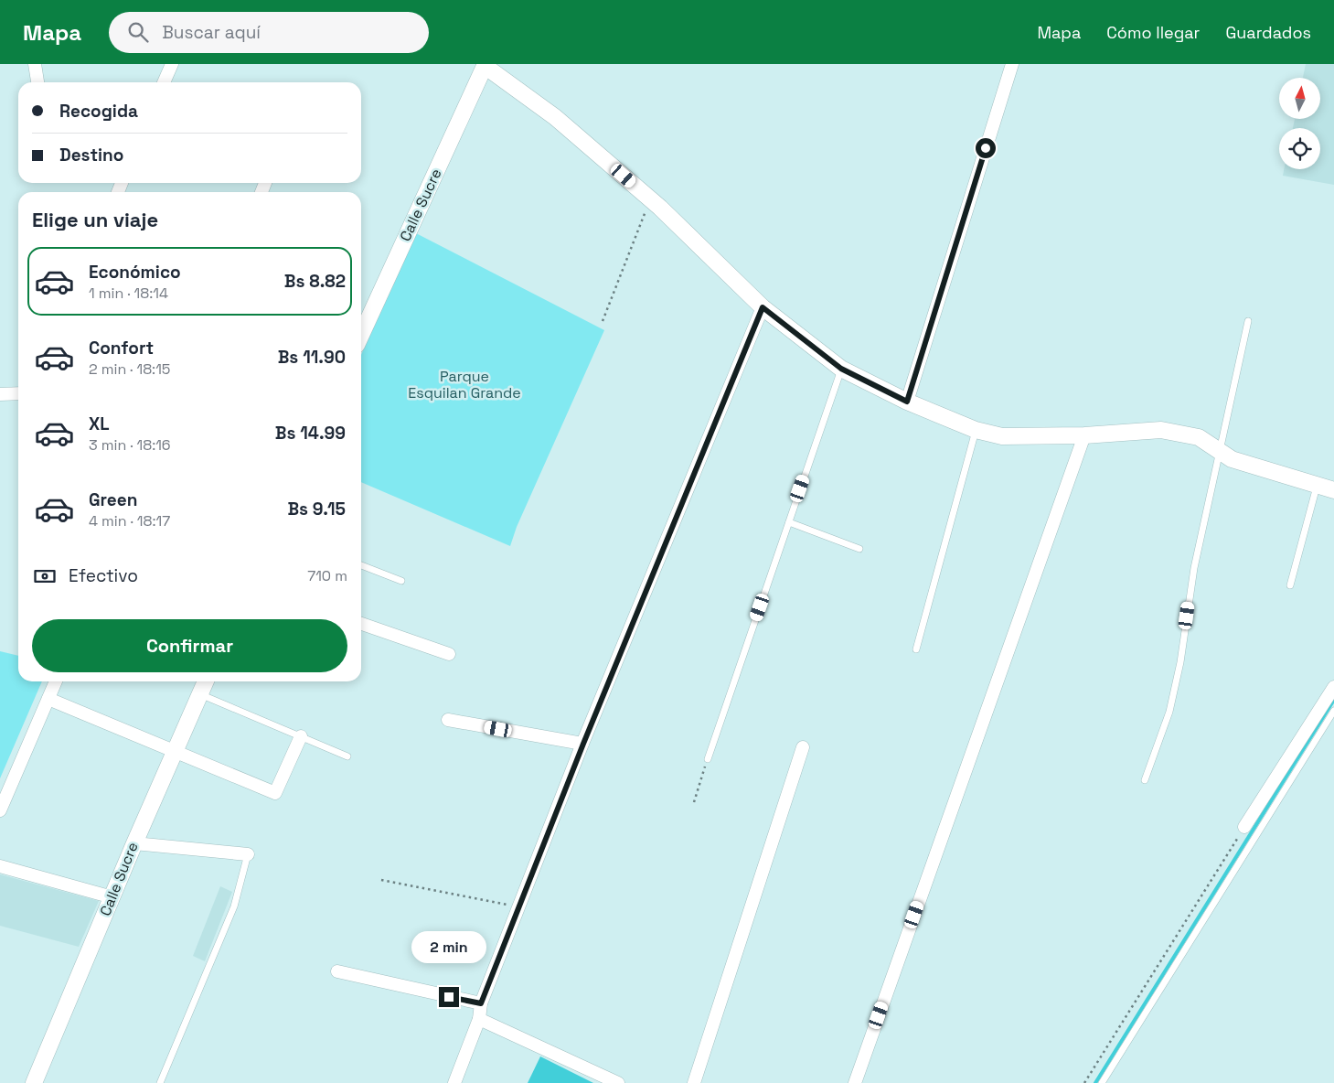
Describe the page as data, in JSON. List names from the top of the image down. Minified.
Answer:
{"streets":{"street":["Calle Sucre"]},"parks":["Parque Esquilan Grande"],"north":"top","page":{"header":"Mapa","search":"Buscar aquí","nav":["Mapa","Cómo llegar","Guardados"],"banner":["Recogida","Destino"],"heading":"Elige un viaje","list":[{"name":"Económico","note":"1 min · 18:14","value":"Bs 8.82"},{"name":"Confort","note":"2 min · 18:15","value":"Bs 11.90"},{"name":"XL","note":"3 min · 18:16","value":"Bs 14.99"},{"name":"Green","note":"4 min · 18:17","value":"Bs 9.15"}],"pay":["Efectivo","710 m"],"buttons":"Confirmar","bubble":"2 min"}}
